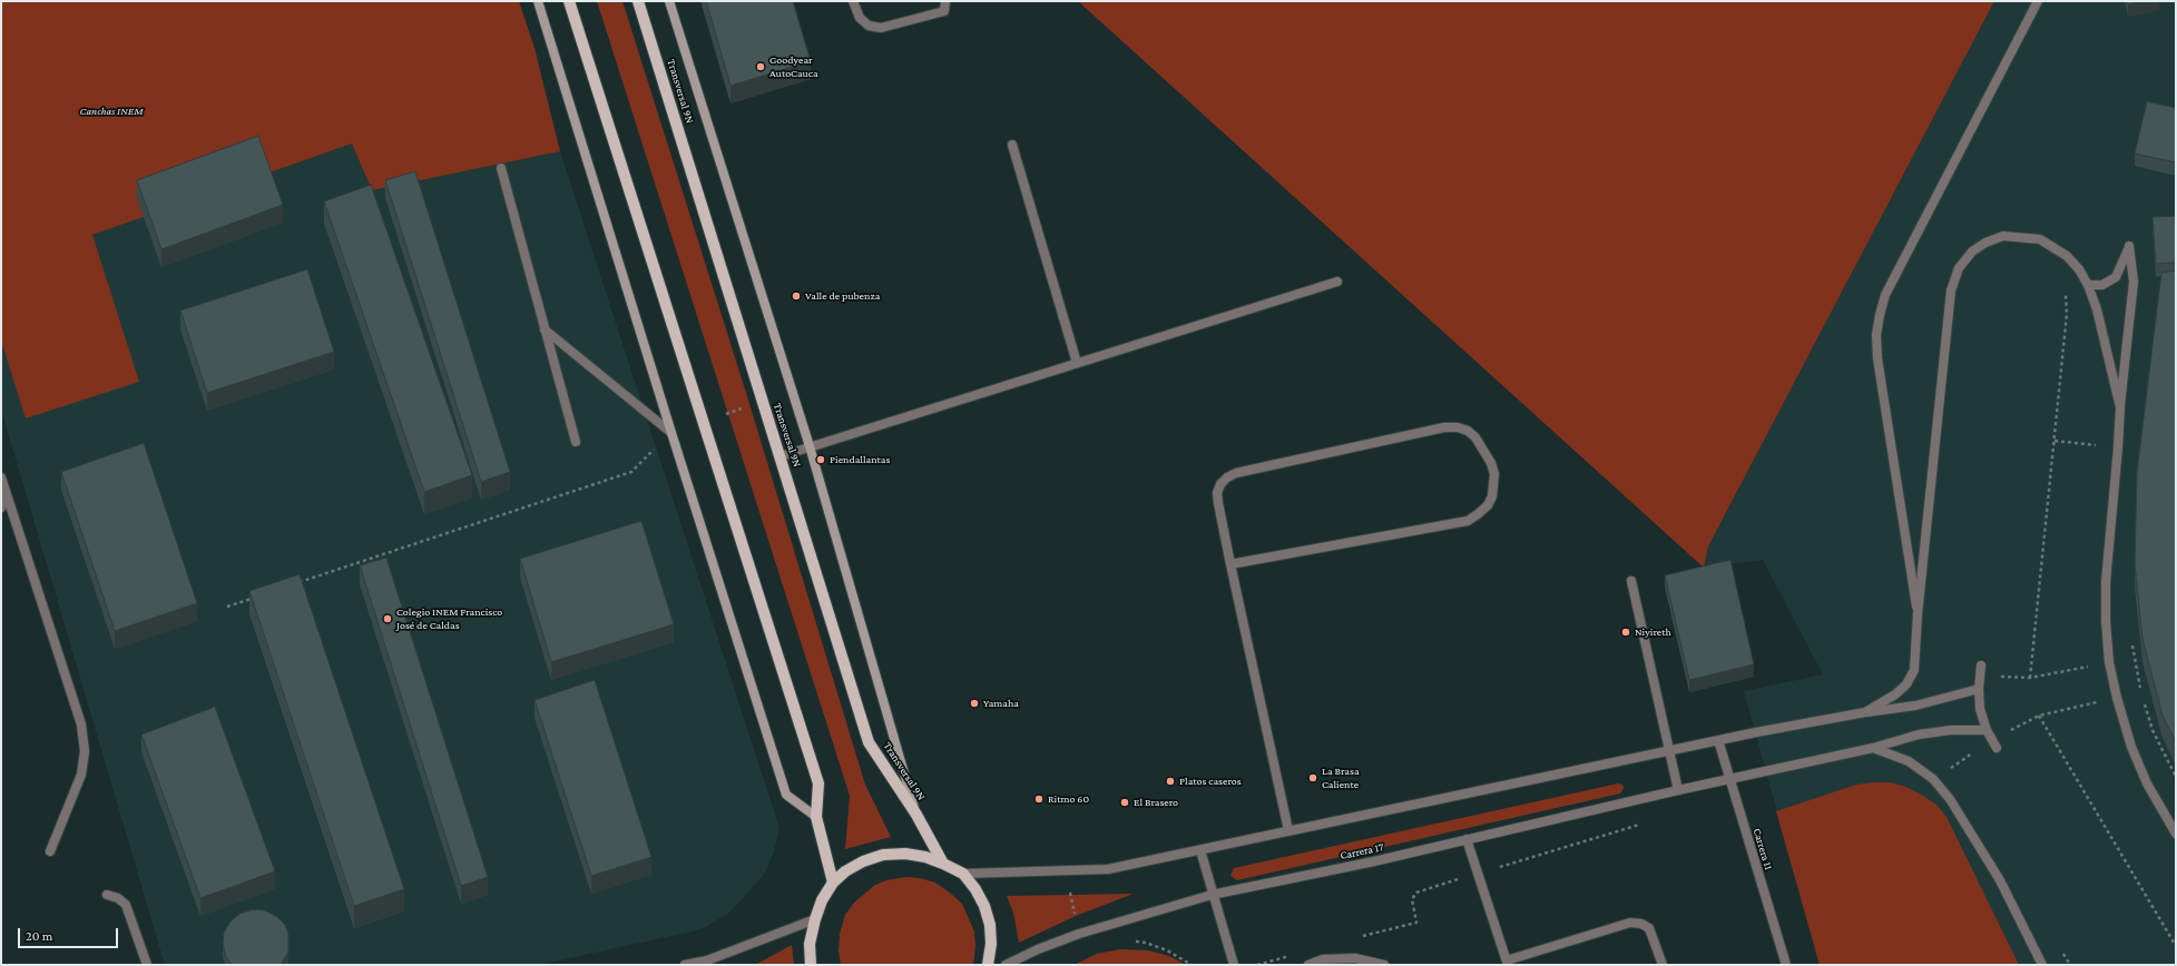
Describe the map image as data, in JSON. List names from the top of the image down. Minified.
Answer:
{"streets":{"main road":["Transversal 9N"],"street":["Carrera 11","Carrera 17"]},"crossings":[["Carrera 11","Carrera 17"]],"parks":["Canchas INEM"],"places":["Goodyear AutoCauca","Valle de pubenza","Piendallantas","Colegio INEM Francisco José de Caldas","Niyireth","Yamaha","La Brasa Caliente","Platos caseros","Ritmo 60","El Brasero"],"scale_bar":"20 m"}
